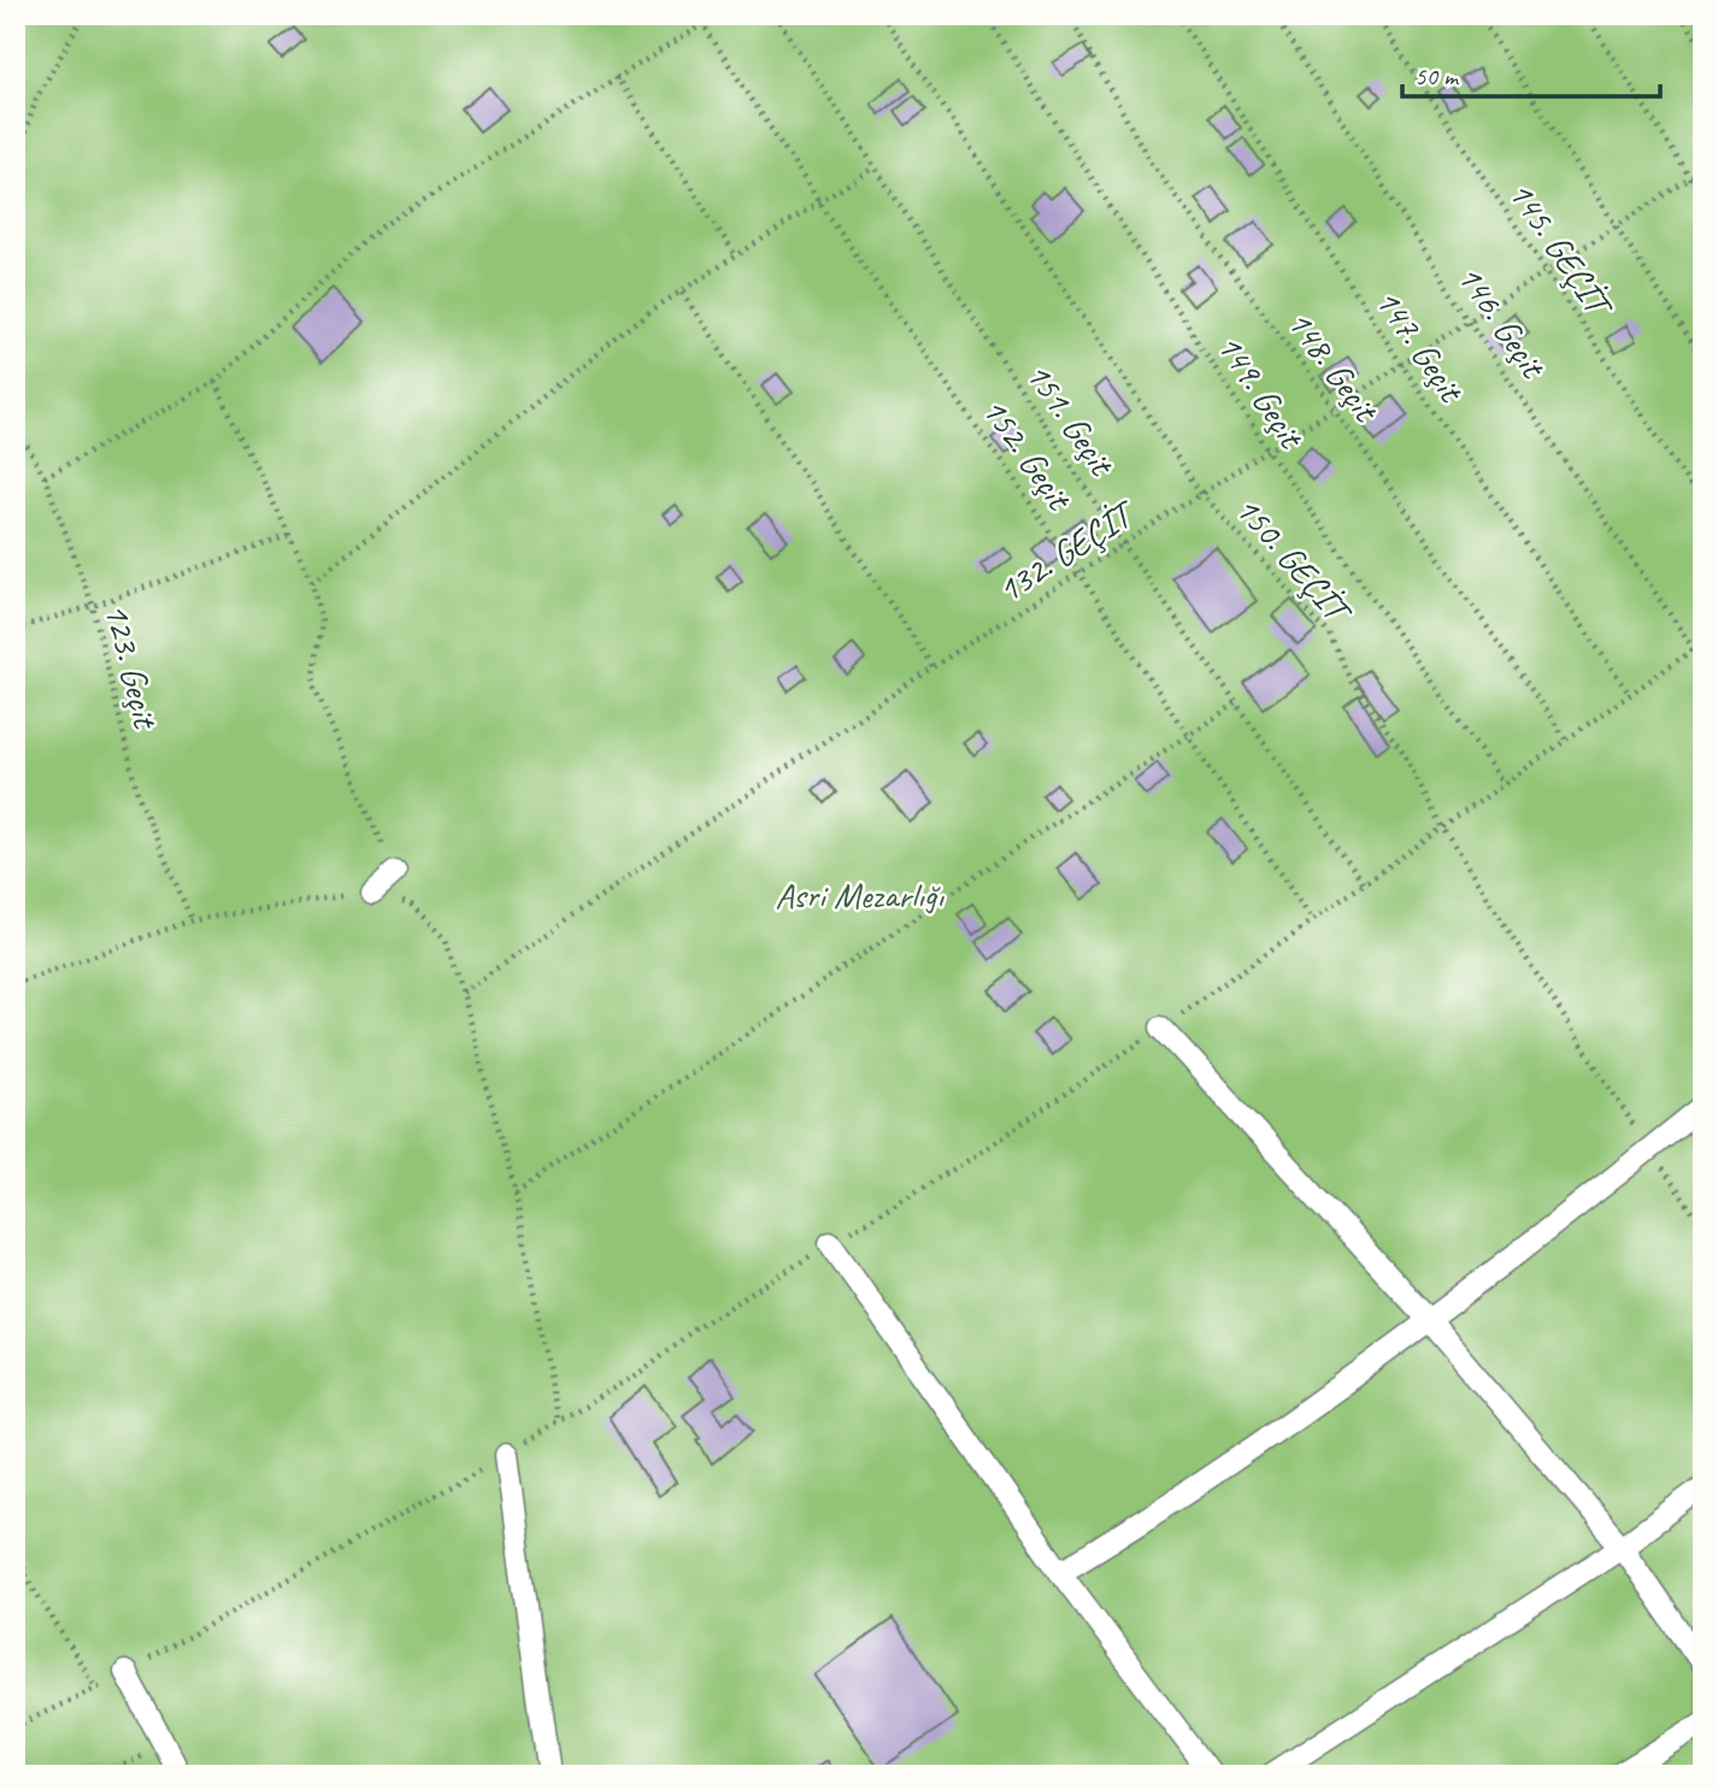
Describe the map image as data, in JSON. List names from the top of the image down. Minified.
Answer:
{"streets":{"path":["145. GEÇİT","146. Geçit","147. Geçit","148. Geçit","149. Geçit","151. Geçit","152. Geçit","132. GEÇİT","150. GEÇİT","123. Geçit"]},"crossings":[["145. GEÇİT","132. GEÇİT"],["146. Geçit","132. GEÇİT"],["147. Geçit","132. GEÇİT"],["148. Geçit","132. GEÇİT"],["149. Geçit","132. GEÇİT"],["151. Geçit","132. GEÇİT"],["152. Geçit","132. GEÇİT"],["132. GEÇİT","150. GEÇİT"]],"parks":["Asri Mezarlığı"],"scale_bar":"50 m"}
